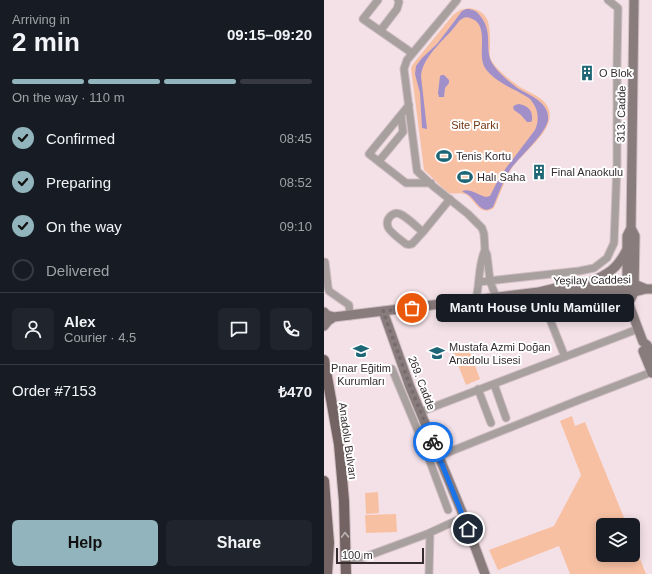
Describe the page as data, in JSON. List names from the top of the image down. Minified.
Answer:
{"streets":{"main road":["313. Cadde","Yeşilay Caddesi","269. Cadde","Anadolu Bulvarı"]},"crossings":[["313. Cadde","Yeşilay Caddesi"],["Yeşilay Caddesi","269. Cadde"]],"parks":["Site Parkı"],"places":{"building":["O Blok","Final Anaokulu"],"sports":["Tenis Kortu","Halı Saha"],"other":["Mantı House Unlu Mamüller"],"school or university":["Pınar Eğitim Kurumları","Mustafa Azmi Doğan Anadolu Lisesi"]},"scale_bar":"100 m","page":{"heading":["2 min","Arriving in","09:15–09:20"],"panel":["Alex","Courier · 4.5","Order #7153","₺470"],"bar":"On the way · 110 m","list":[["Confirmed","08:45"],["Preparing","08:52"],["On the way","09:10"],"Delivered"],"bubble":"Mantı House Unlu Mamüller","buttons":["Help","Share"],"scale":"100 m"}}
